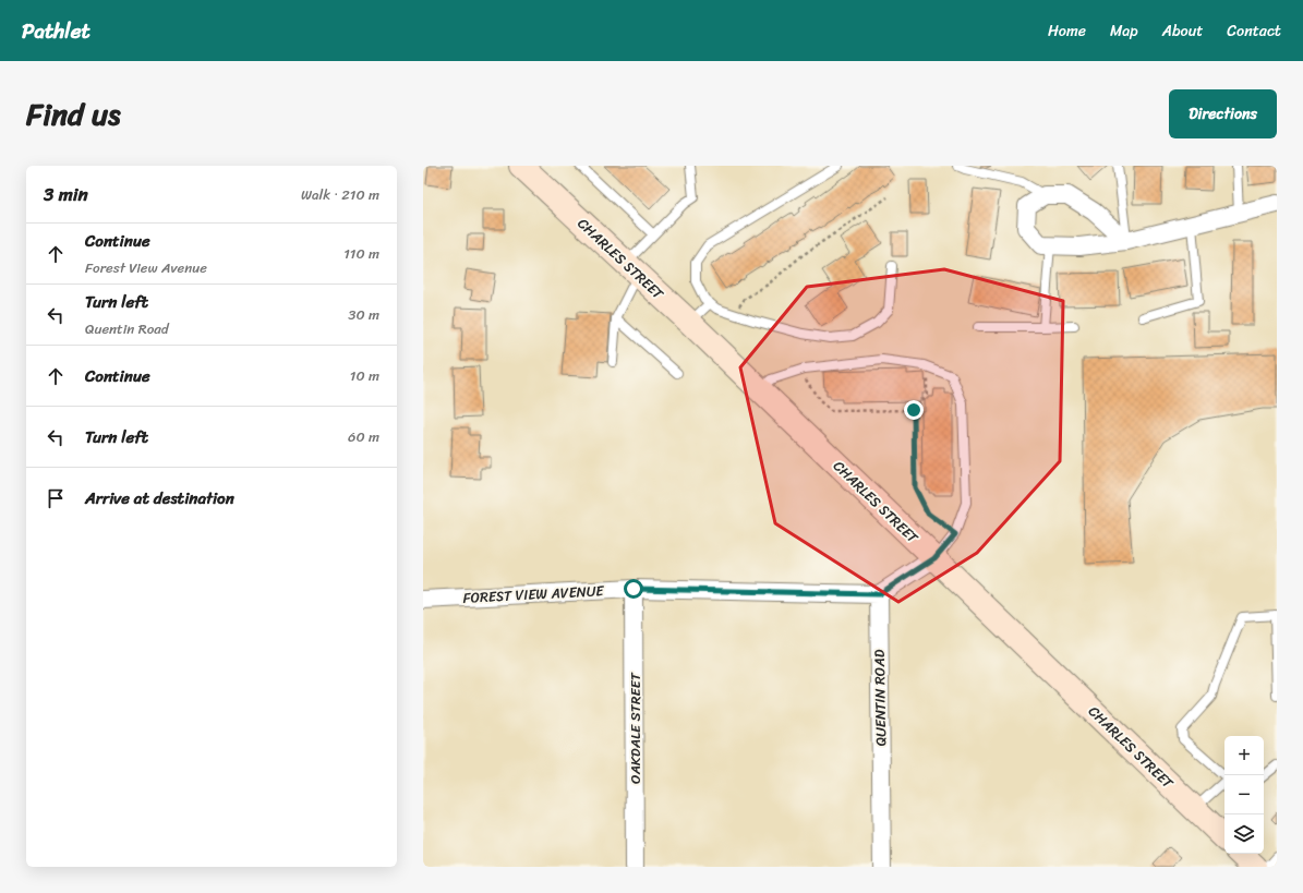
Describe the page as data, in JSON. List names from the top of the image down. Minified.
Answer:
{"streets":{"main road":["CHARLES STREET"],"street":["FOREST VIEW AVENUE","QUENTIN ROAD","OAKDALE STREET"]},"crossings":[["FOREST VIEW AVENUE","QUENTIN ROAD"],["FOREST VIEW AVENUE","OAKDALE STREET"]],"page":{"header":"Pathlet","nav":["Home","Map","About","Contact"],"title":"Find us","buttons":"Directions","heading":["3 min","Walk · 210 m"],"list":[["Continue","Forest View Avenue","110 m"],["Turn left","Quentin Road","30 m"],["Continue","10 m"],["Turn left","60 m"],"Arrive at destination"],"map_buttons":["+","−"]}}
